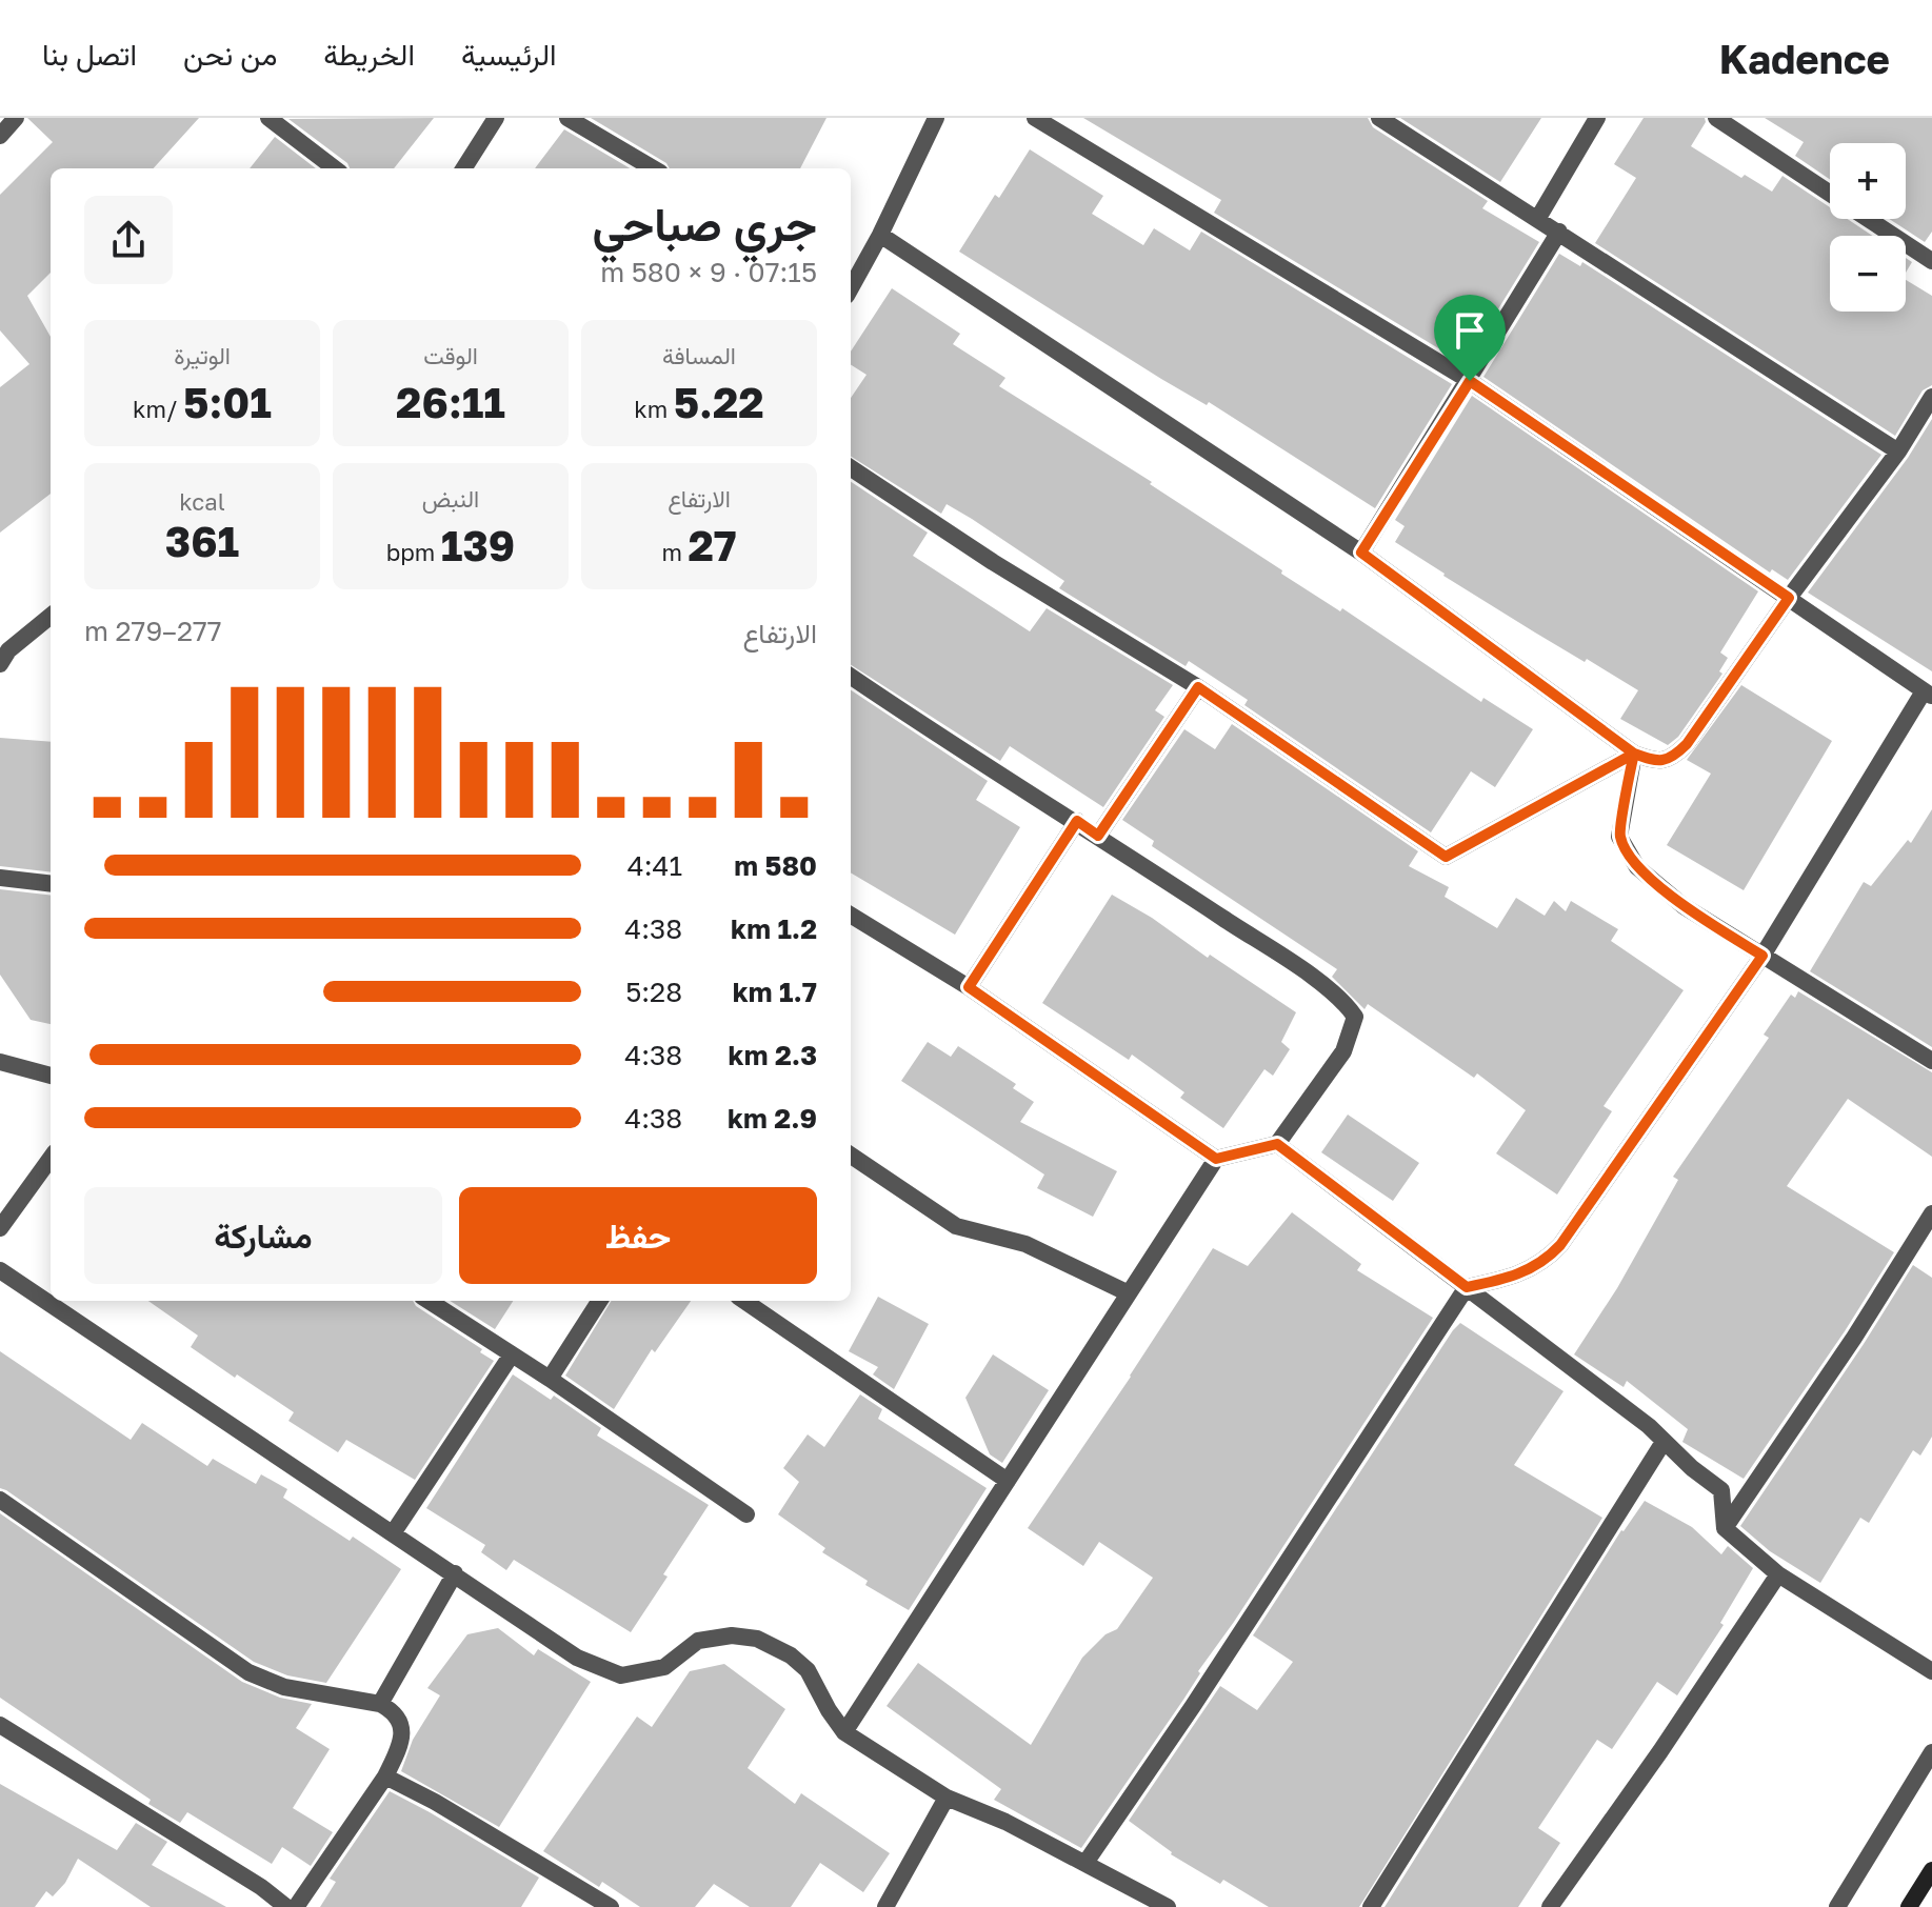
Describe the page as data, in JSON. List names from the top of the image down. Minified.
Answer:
{"page":{"header":"Kadence","nav":["الرئيسية","الخريطة","من نحن","اتصل بنا"],"map_buttons":["+","−"],"heading":["جري صباحي","07:15 · 9 × 580 m"],"stats":[["المسافة","5.22 km"],["الوقت","26:11"],["الوتيرة","5:01 /km"],["الارتفاع","27 m"],["النبض","139 bpm"],["kcal","361"]],"chart":["الارتفاع","277–279 m"],"list":[{"name":"580 m","note":"4:41"},{"name":"1.2 km","note":"4:38"},{"name":"1.7 km","note":"5:28"},{"name":"2.3 km","note":"4:38"},{"name":"2.9 km","note":"4:38"}],"buttons":["حفظ","مشاركة"]}}
